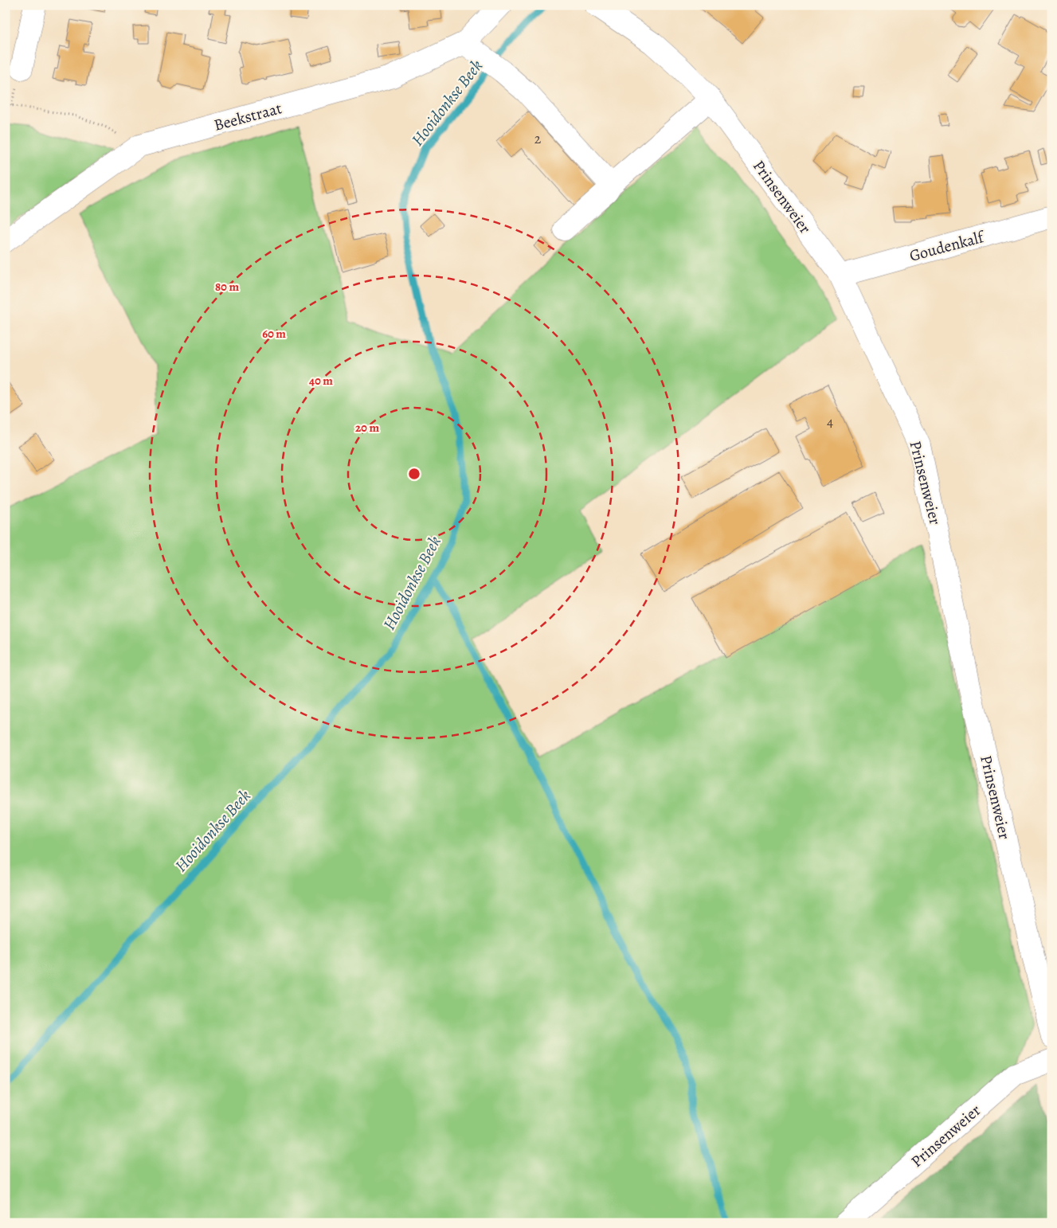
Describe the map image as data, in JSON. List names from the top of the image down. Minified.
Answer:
{"streets":{"street":["Beekstraat","Prinsenweier","Goudenkalf"]},"crossings":[["Prinsenweier","Goudenkalf"]],"water":["Hooidonkse Beek"],"house_numbers":["2","4"],"rings":["80 m","60 m","40 m","20 m"]}
